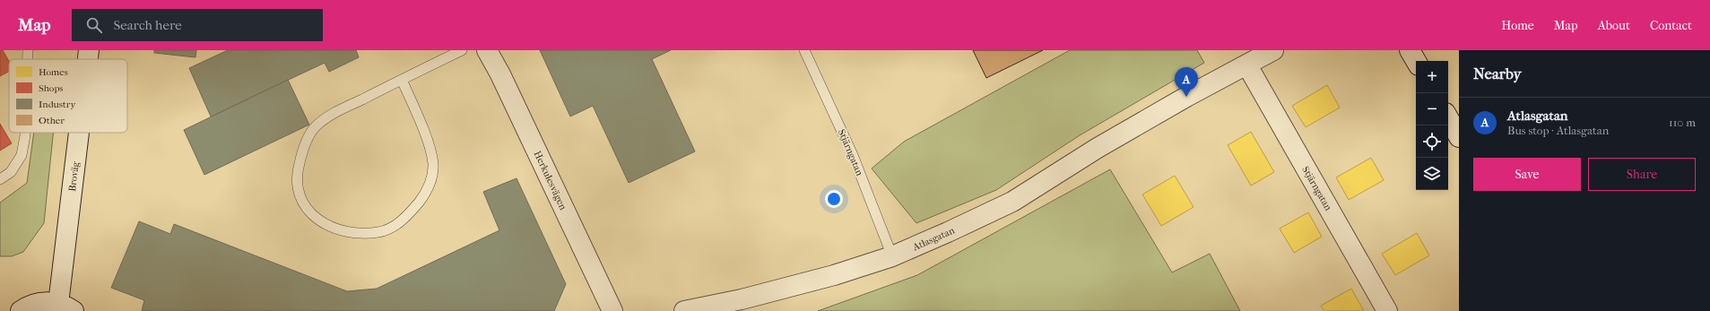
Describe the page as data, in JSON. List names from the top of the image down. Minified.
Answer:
{"streets":{"street":["Stjärngatan","Broväg","Herkulesvägen","Atlasgatan"]},"crossings":[["Stjärngatan","Atlasgatan"]],"legend":["Homes","Shops","Industry","Other"],"page":{"header":"Map","search":"Search here","nav":["Home","Map","About","Contact"],"heading":"Nearby","map_buttons":["+","−"],"pins":"A","list":[{"mark":"A","name":"Atlasgatan","note":"Bus stop · Atlasgatan","value":"110 m"}],"buttons":["Save","Share"]}}
